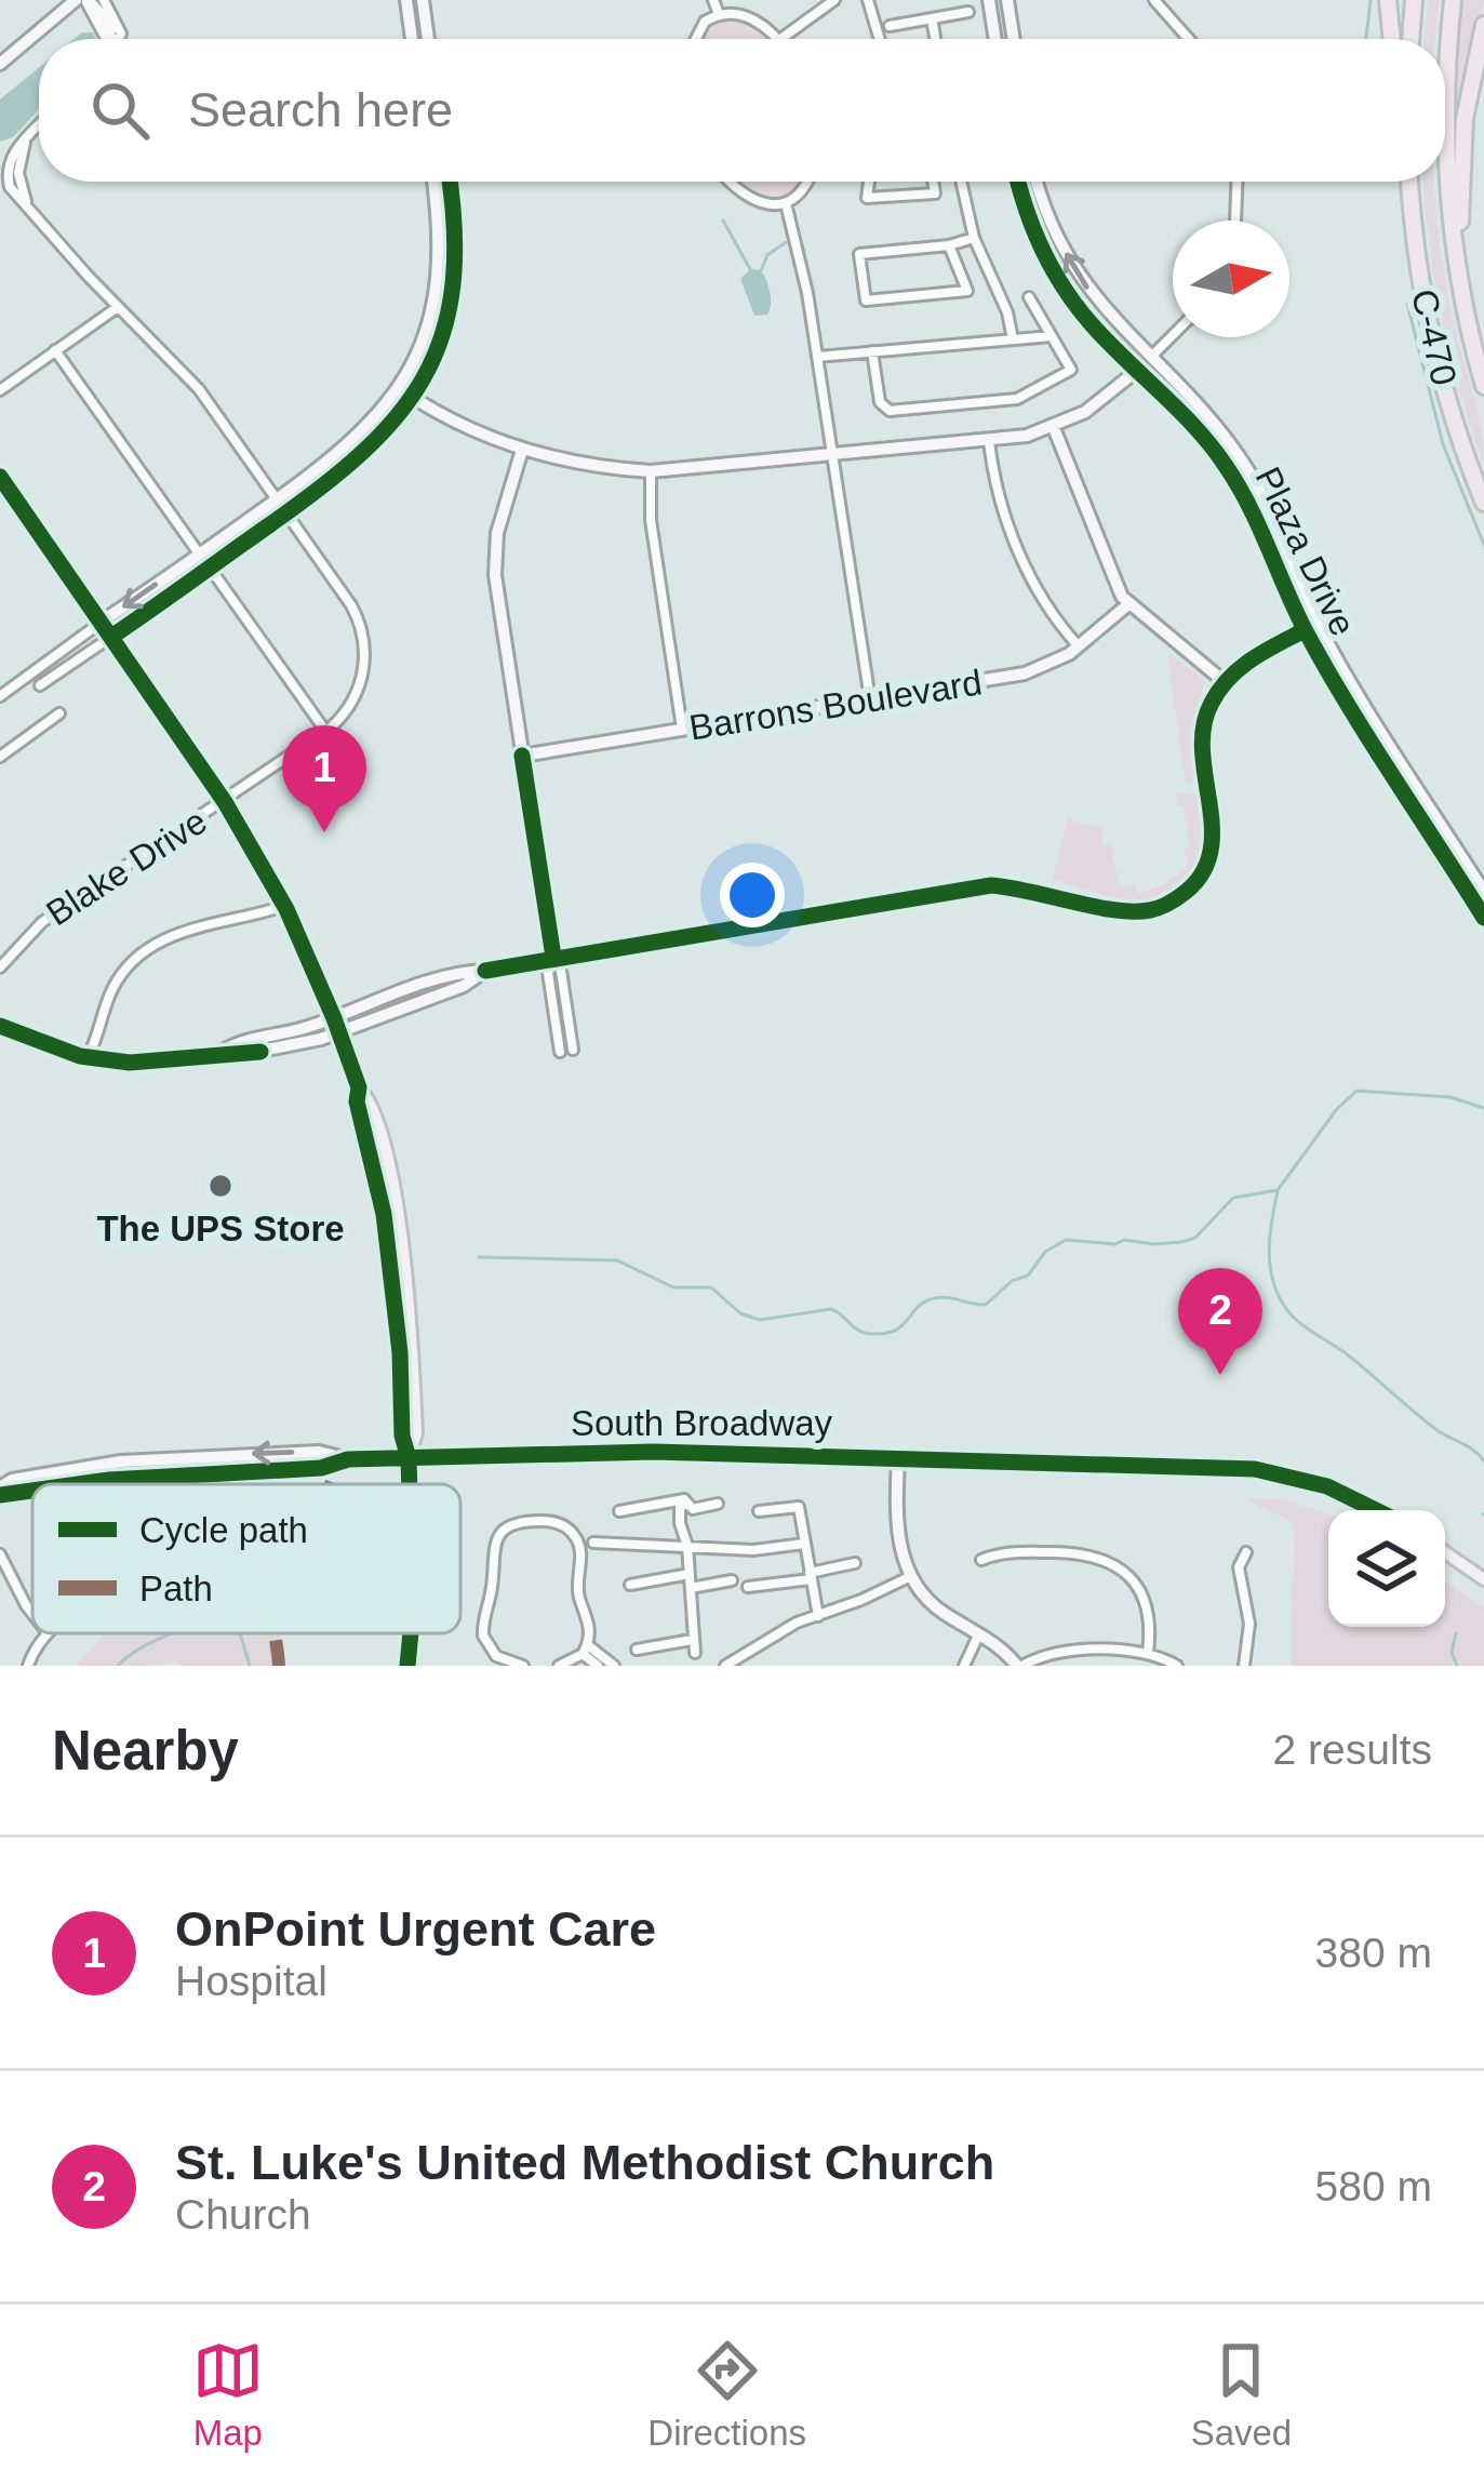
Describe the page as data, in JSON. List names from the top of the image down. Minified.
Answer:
{"streets":{"highway":["C-470"],"main road":["South Broadway"],"street":["Plaza Drive","Barrons Boulevard","Blake Drive"]},"places":["The UPS Store"],"legend":["Cycle path","Path"],"north":"right","page":{"search":"Search here","pins":["1","2"],"heading":["Nearby","2 results"],"list":[{"mark":"1","name":"OnPoint Urgent Care","note":"Hospital","value":"380 m"},{"mark":"2","name":"St. Luke's United Methodist Church","note":"Church","value":"580 m"}],"nav":["Map","Directions","Saved"]}}
